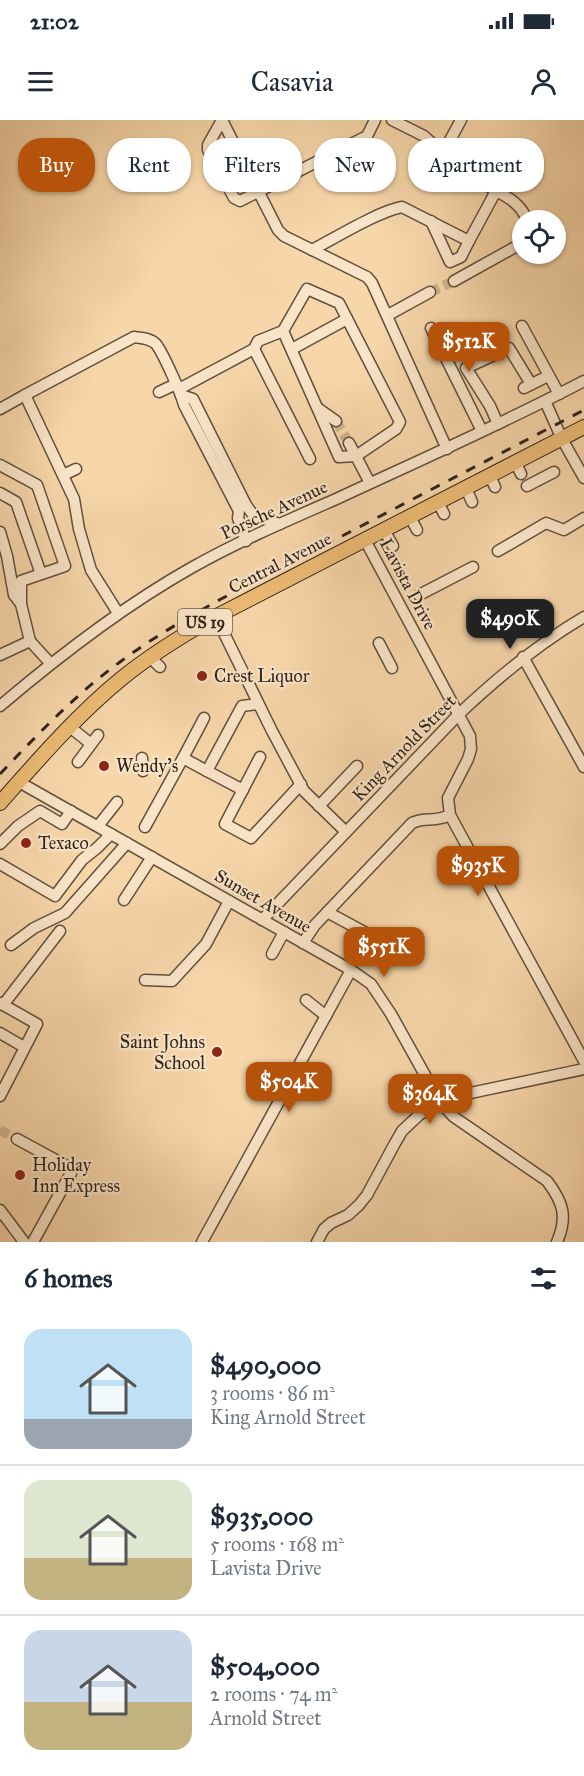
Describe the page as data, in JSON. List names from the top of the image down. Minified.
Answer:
{"streets":{"main road":["Central Avenue","US 19"],"street":["Porsche Avenue","Lavista Drive","King Arnold Street","Sunset Avenue"]},"crossings":[["Central Avenue","Lavista Drive"],["Central Avenue","Sunset Avenue"],["Lavista Drive","King Arnold Street"],["King Arnold Street","Sunset Avenue"]],"places":["Crest Liquor","Wendy's","Texaco","Saint Johns School","Holiday Inn Express"],"page":{"status":"21:02","header":"Casavia","chip":["Buy","Rent","Filters","New","Apartment"],"price":["$512K","$490K","$935K","$551K","$504K","$364K"],"heading":"6 homes","list":[{"name":"$490,000","note":"3 rooms · 86 m² · King Arnold Street"},{"name":"$935,000","note":"5 rooms · 168 m² · Lavista Drive"},{"name":"$504,000","note":"2 rooms · 74 m² · Arnold Street"}]}}
